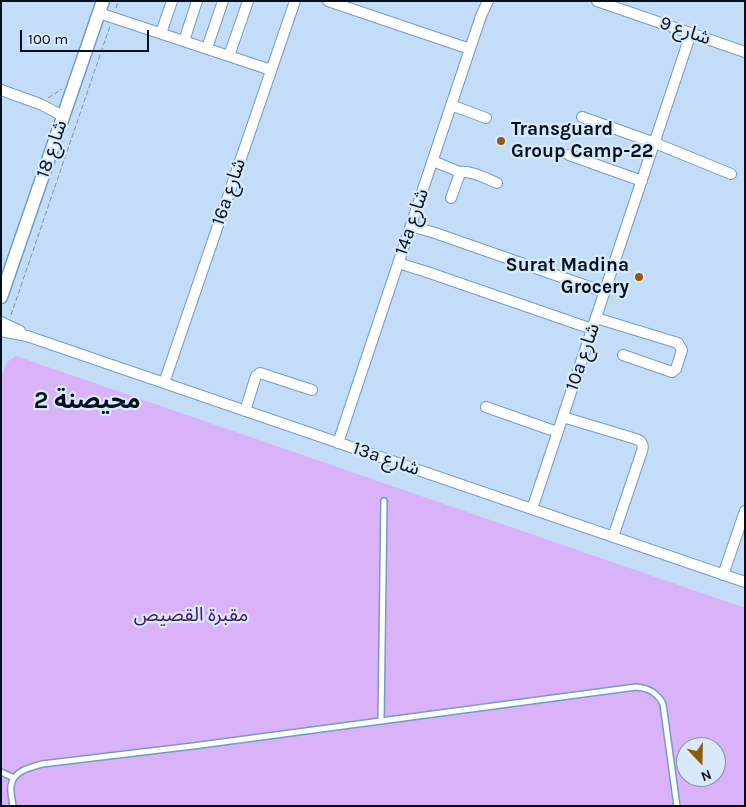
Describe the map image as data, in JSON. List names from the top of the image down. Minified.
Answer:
{"streets":{"street":["شارع 9","شارع 18","16a شارع","14a شارع","10a شارع","13a شارع"]},"crossings":[["شارع 9","10a شارع"],["16a شارع","13a شارع"],["14a شارع","13a شارع"],["10a شارع","13a شارع"]],"districts":["محيصنة 2"],"parks":["مقبرة القصيص"],"places":["Transguard Group Camp-22","Surat Madina Grocery"],"scale_bar":"100 m","north":"bottom"}
